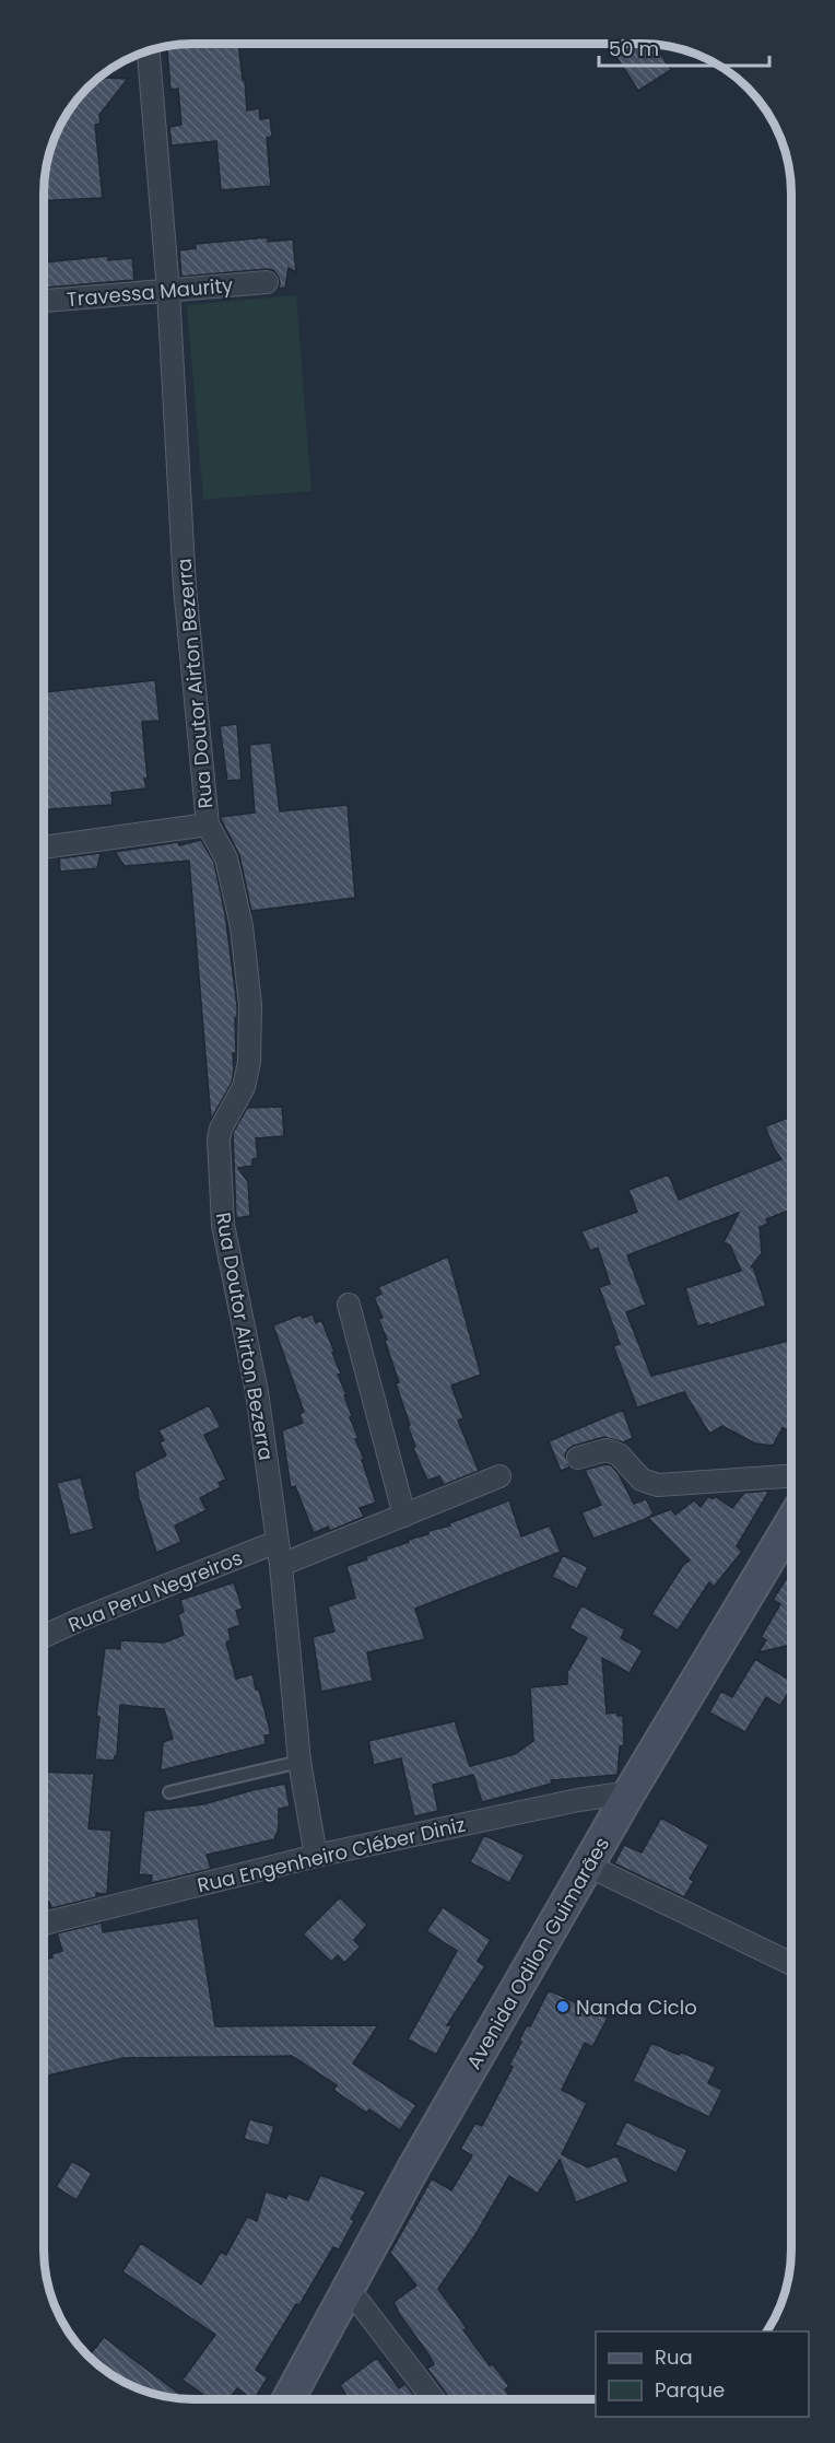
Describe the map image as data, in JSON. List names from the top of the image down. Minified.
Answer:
{"streets":{"street":["Travessa Maurity","Rua Doutor Airton Bezerra","Rua Peru Negreiros","Rua Engenheiro Cléber Diniz","Avenida Odilon Guimarães"]},"crossings":[["Travessa Maurity","Rua Doutor Airton Bezerra"],["Rua Doutor Airton Bezerra","Rua Peru Negreiros"],["Rua Doutor Airton Bezerra","Rua Engenheiro Cléber Diniz"],["Rua Engenheiro Cléber Diniz","Avenida Odilon Guimarães"]],"places":["Nanda Ciclo"],"legend":["Rua","Parque"],"scale_bar":"50 m"}
